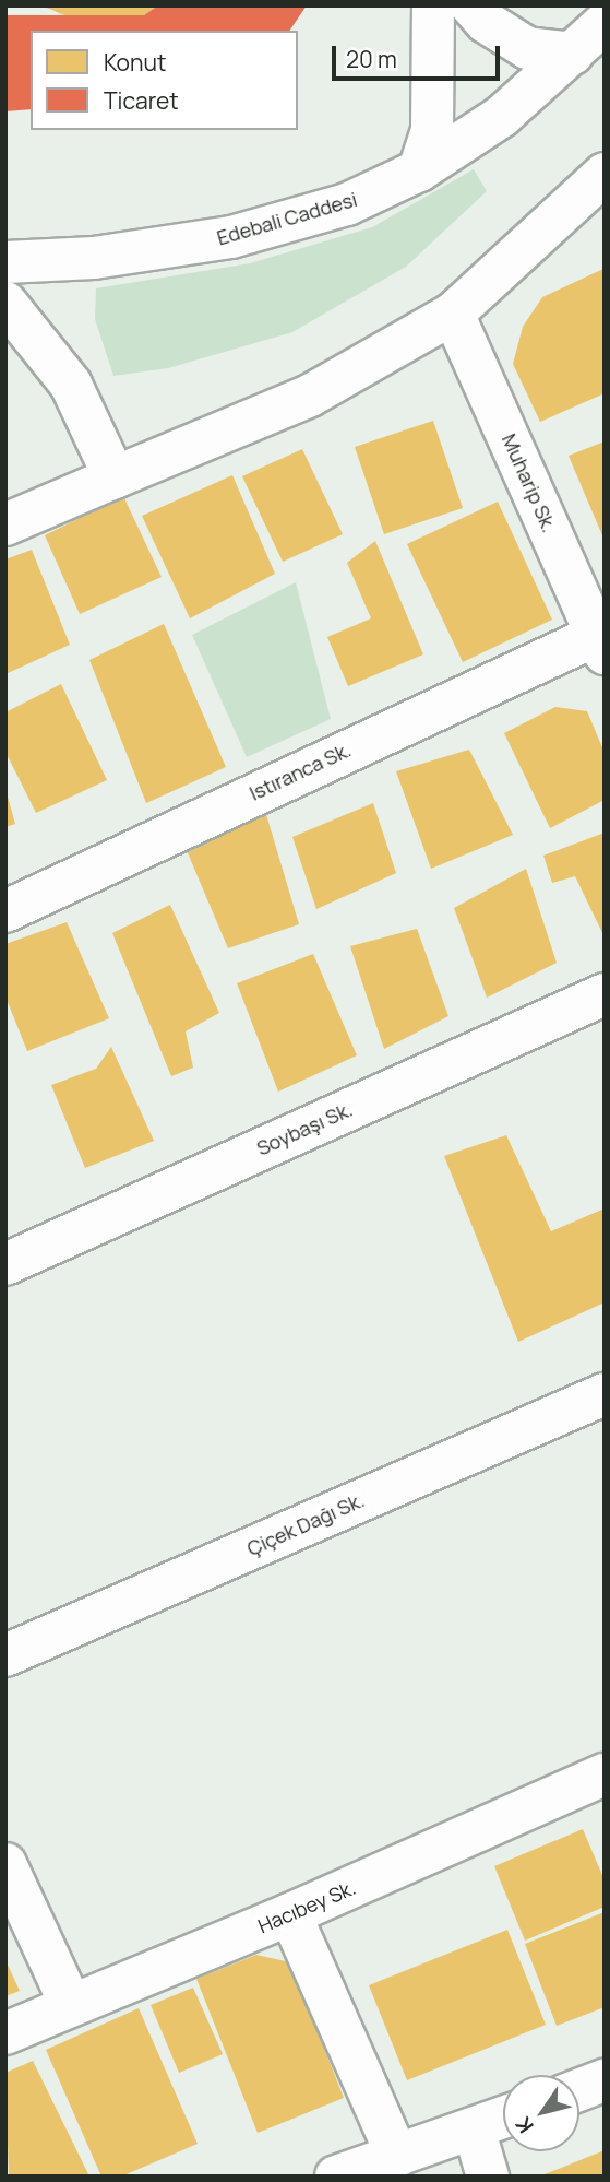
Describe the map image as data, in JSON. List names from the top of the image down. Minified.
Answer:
{"streets":{"street":["Edebali Caddesi","Muharip Sk.","Istıranca Sk.","Soybaşı Sk.","Çiçek Dağı Sk.","Hacıbey Sk."]},"crossings":[["Muharip Sk.","Istıranca Sk."]],"legend":["Konut","Ticaret"],"scale_bar":"20 m","north":"bottom left"}
